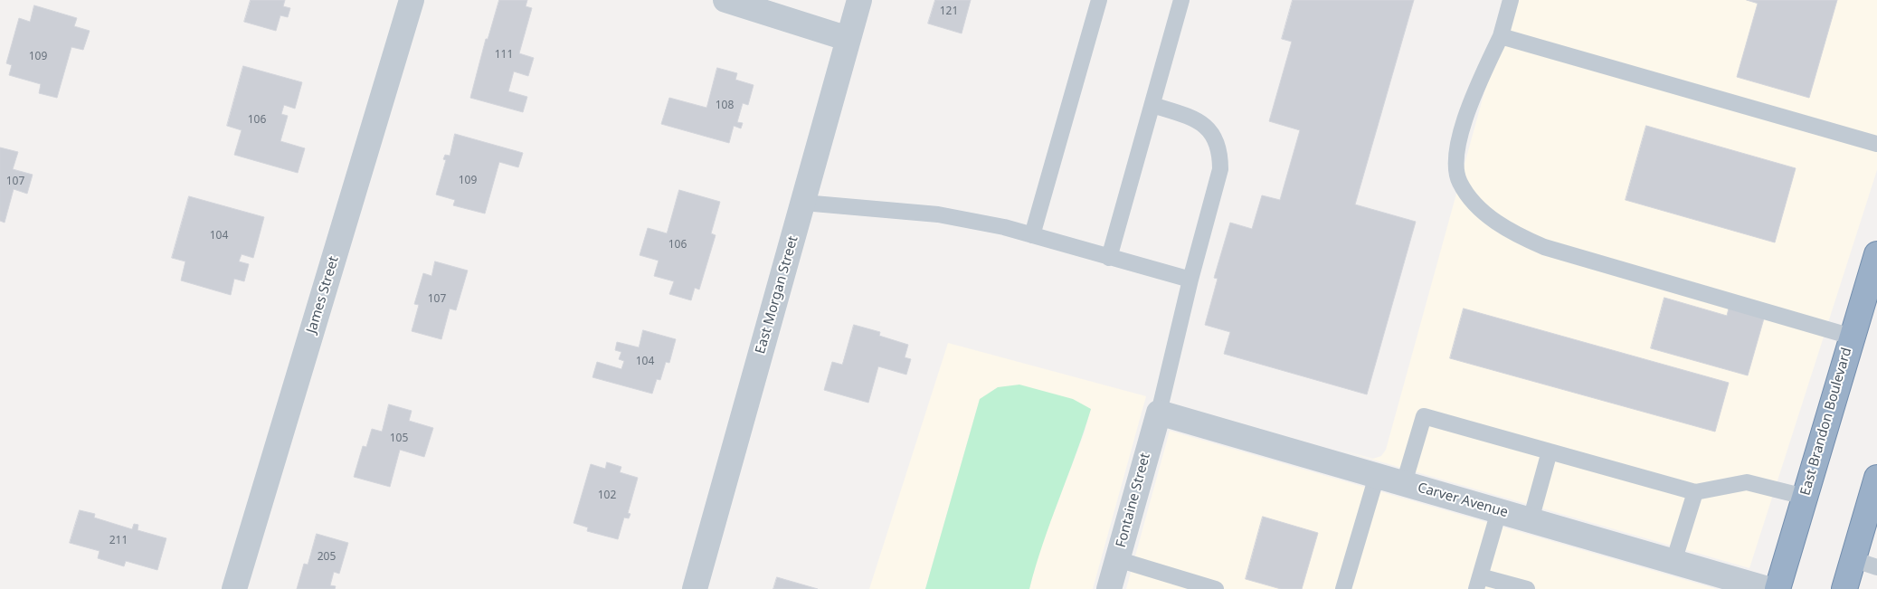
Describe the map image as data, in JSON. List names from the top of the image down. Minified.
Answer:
{"streets":{"highway":["East Brandon Boulevard"],"street":["James Street","East Morgan Street","Fontaine Street","Carver Avenue"]},"crossings":[["Fontaine Street","Carver Avenue"]],"house_numbers":["121","111","109","108","106","109","107","104","106","107","104","105","102","211","205"]}
